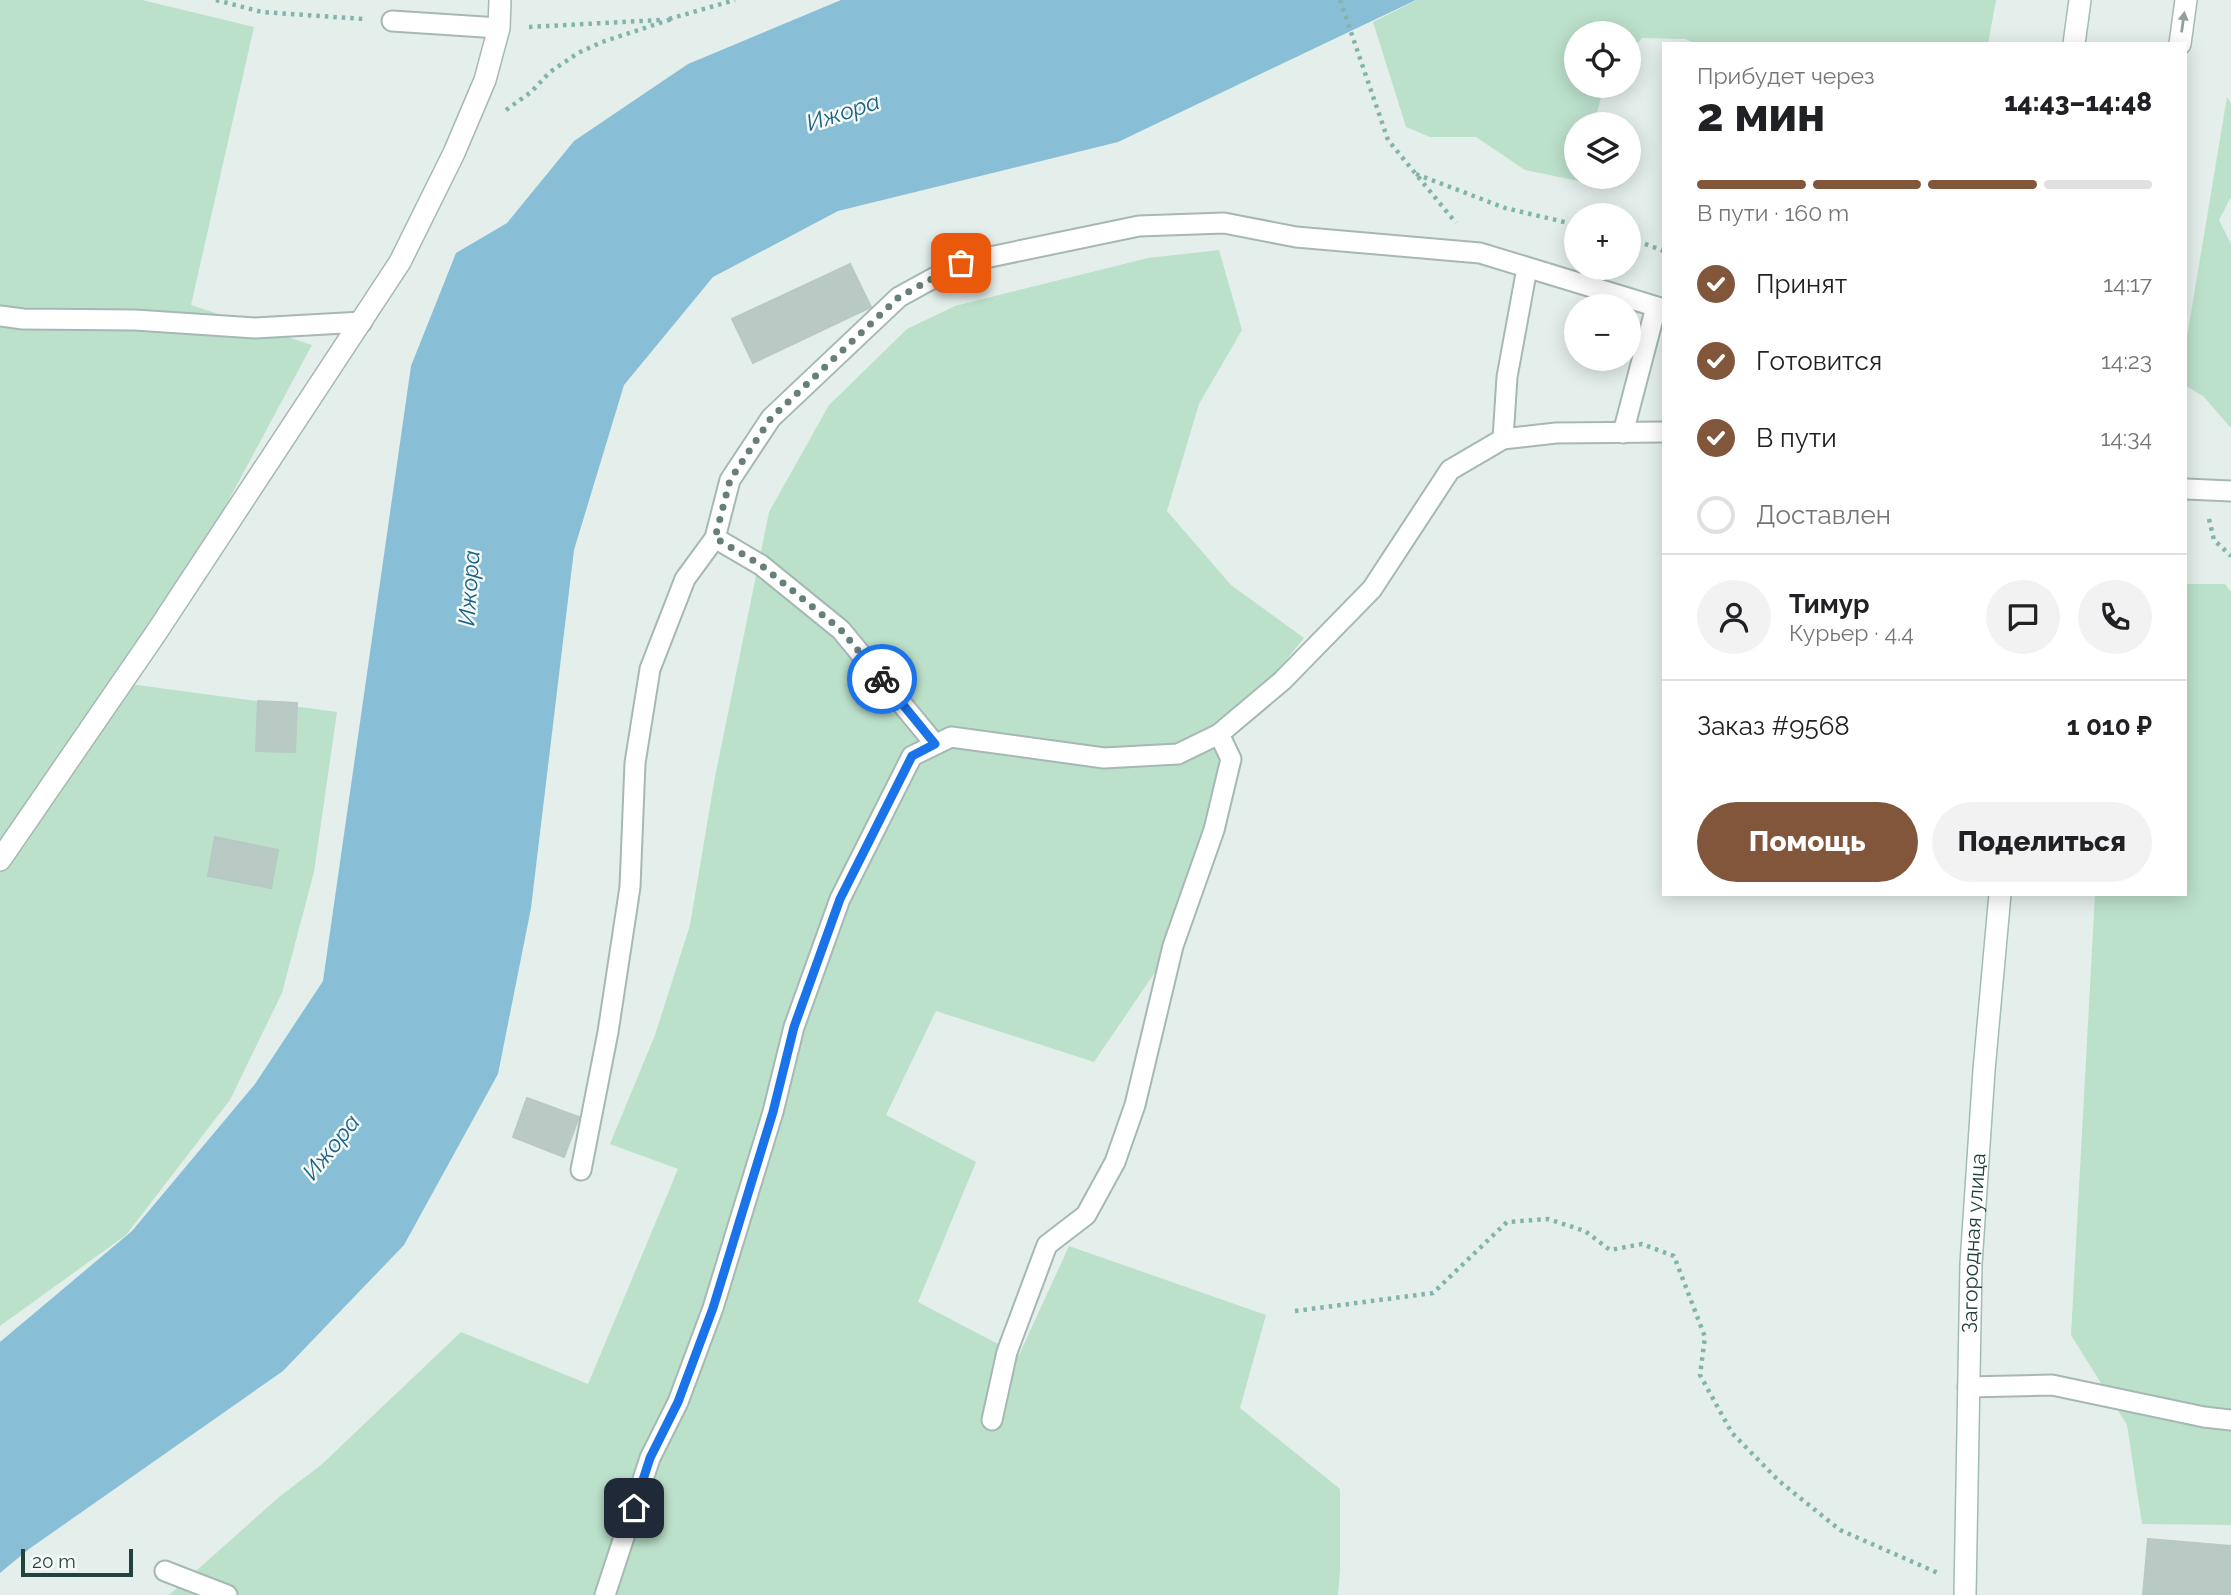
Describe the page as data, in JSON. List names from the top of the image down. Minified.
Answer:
{"streets":{"street":["Загородная улица"]},"water":["Ижора"],"scale_bar":"20 m","page":{"map_buttons":["+","−"],"heading":["2 мин","Прибудет через","14:43–14:48"],"panel":["Тимур","Курьер · 4.4","Заказ #9568","1 010 ₽"],"bar":"В пути · 160 m","list":[["Принят","14:17"],["Готовится","14:23"],["В пути","14:34"],"Доставлен"],"buttons":["Помощь","Поделиться"],"scale":"20 m"}}
